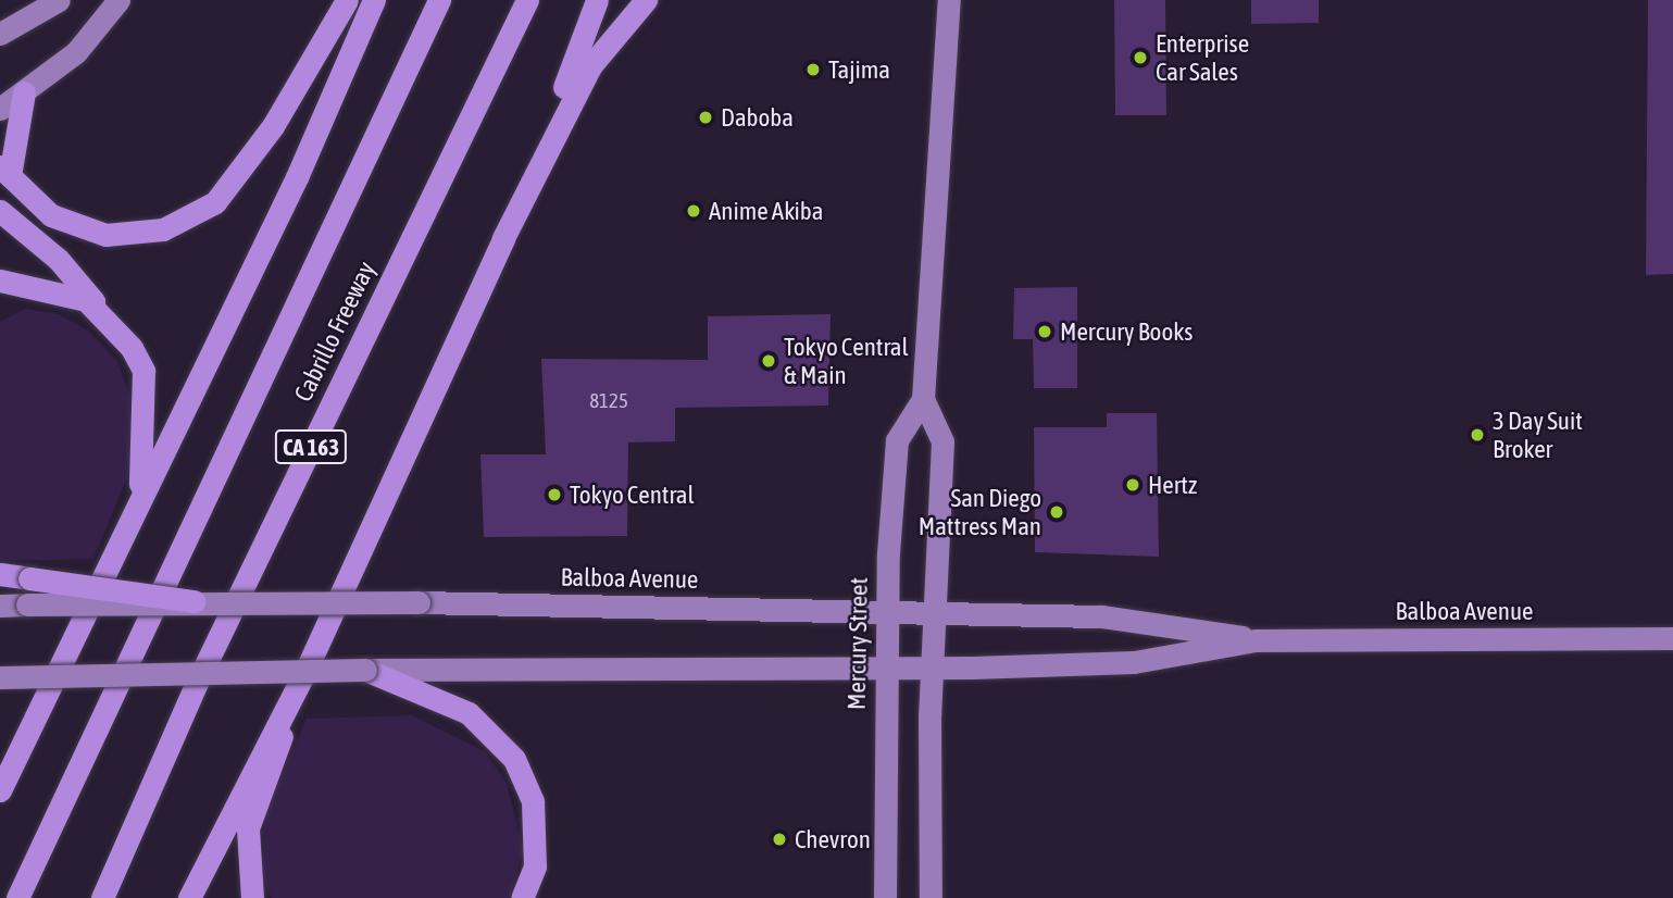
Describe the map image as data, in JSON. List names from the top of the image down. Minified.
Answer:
{"streets":{"highway":["Cabrillo Freeway","CA 163"],"main road":["Balboa Avenue","Mercury Street"]},"crossings":[["Balboa Avenue","Mercury Street"]],"places":["Enterprise Car Sales","Tajima","Daboba","Anime Akiba","Mercury Books","Tokyo Central & Main","3 Day Suit Broker","Hertz","Tokyo Central","San Diego Mattress Man","Chevron"],"house_numbers":["8125"]}
